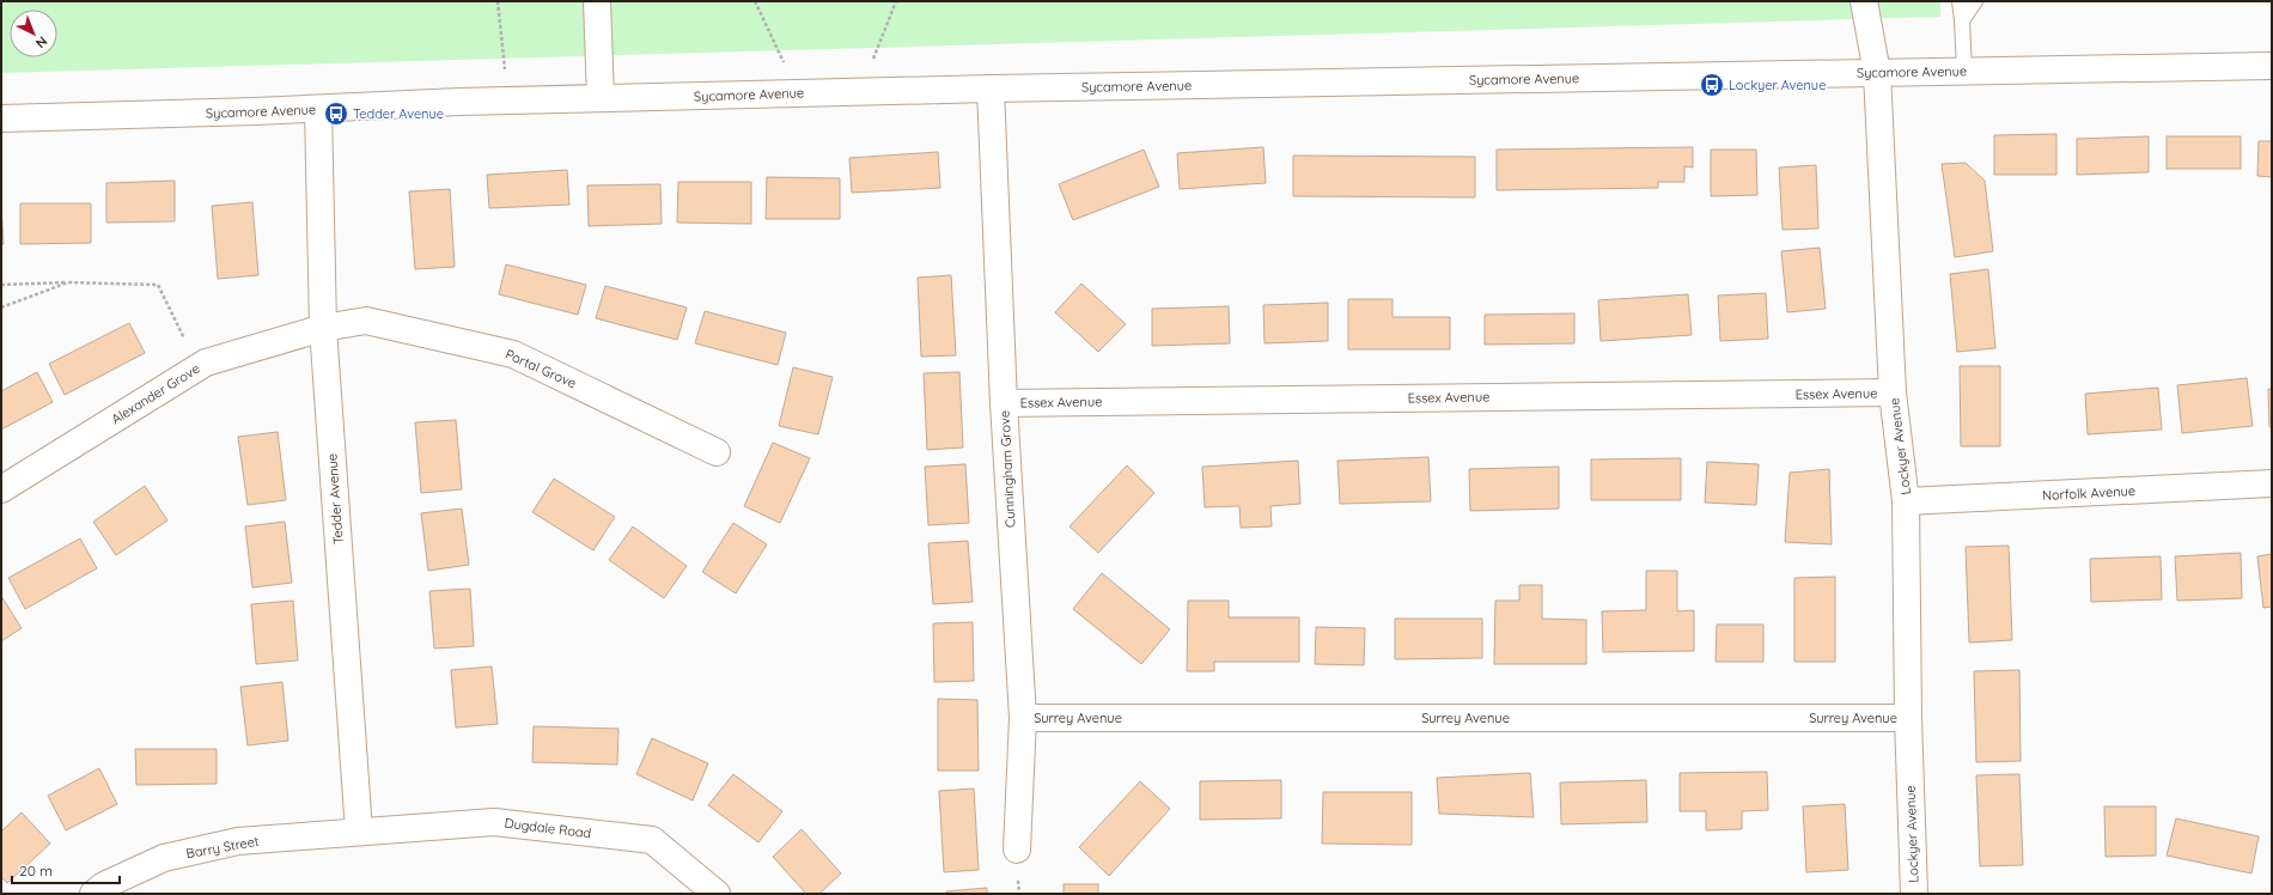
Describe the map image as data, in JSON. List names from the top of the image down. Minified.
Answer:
{"streets":{"street":["Sycamore Avenue","Portal Grove","Alexander Grove","Essex Avenue","Lockyer Avenue","Cunningham Grove","Norfolk Avenue","Tedder Avenue","Surrey Avenue","Dugdale Road","Barry Street"]},"crossings":[["Sycamore Avenue","Lockyer Avenue"],["Sycamore Avenue","Cunningham Grove"],["Sycamore Avenue","Tedder Avenue"],["Portal Grove","Alexander Grove"],["Portal Grove","Tedder Avenue"],["Alexander Grove","Tedder Avenue"],["Essex Avenue","Lockyer Avenue"],["Essex Avenue","Cunningham Grove"],["Lockyer Avenue","Norfolk Avenue"],["Lockyer Avenue","Surrey Avenue"],["Cunningham Grove","Surrey Avenue"],["Tedder Avenue","Dugdale Road"],["Tedder Avenue","Barry Street"],["Dugdale Road","Barry Street"]],"places":{"bus stop":["Lockyer Avenue","Tedder Avenue"]},"scale_bar":"20 m","north":"bottom right"}
